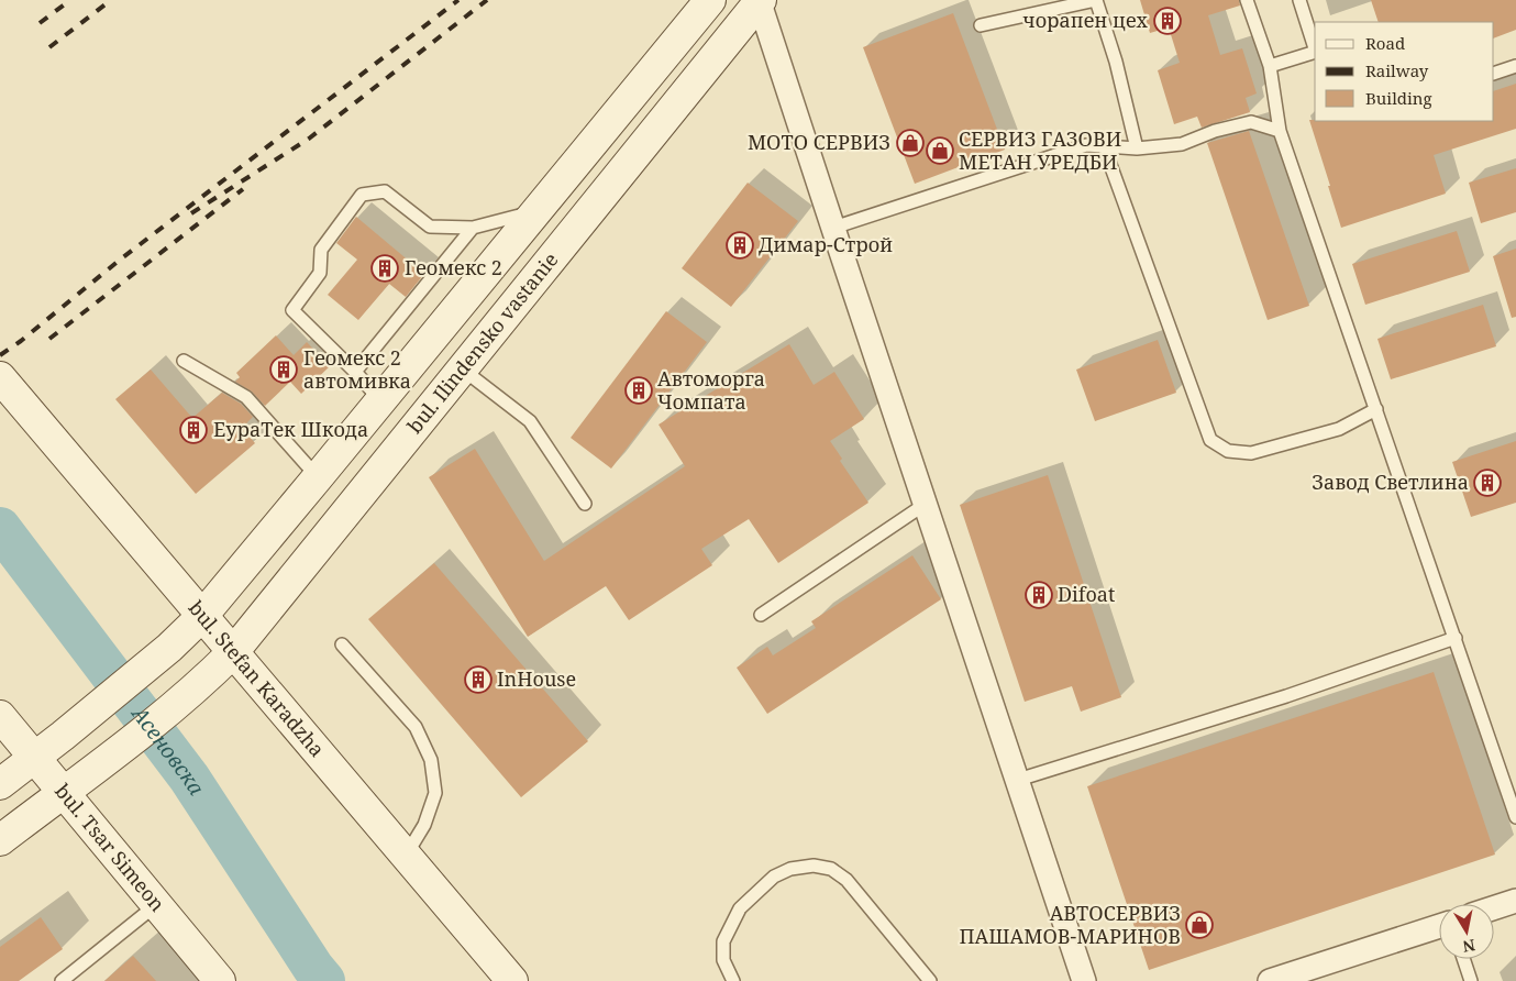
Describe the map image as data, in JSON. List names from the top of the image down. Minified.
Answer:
{"streets":{"main road":["bul. Ilindensko vastanie","bul. Stefan Karadzha","bul. Tsar Simeon"]},"crossings":[["bul. Ilindensko vastanie","bul. Stefan Karadzha"],["bul. Ilindensko vastanie","bul. Tsar Simeon"]],"water":["Асеновска"],"places":{"building":["чорапен цех","Димар-Строй","Геомекс 2","Геомекс 2 автомивка","Автоморга Чомпата","ЕураТек Шкода","Завод Светлина","Difoat","InHouse"],"shop":["МОТО СЕРВИЗ","СЕРВИЗ ГАЗОВИ МЕТАН УРЕДБИ","АВТОСЕРВИЗ ПАШАМОВ-МАРИНОВ"]},"legend":["Road","Railway","Building"],"north":"bottom"}
